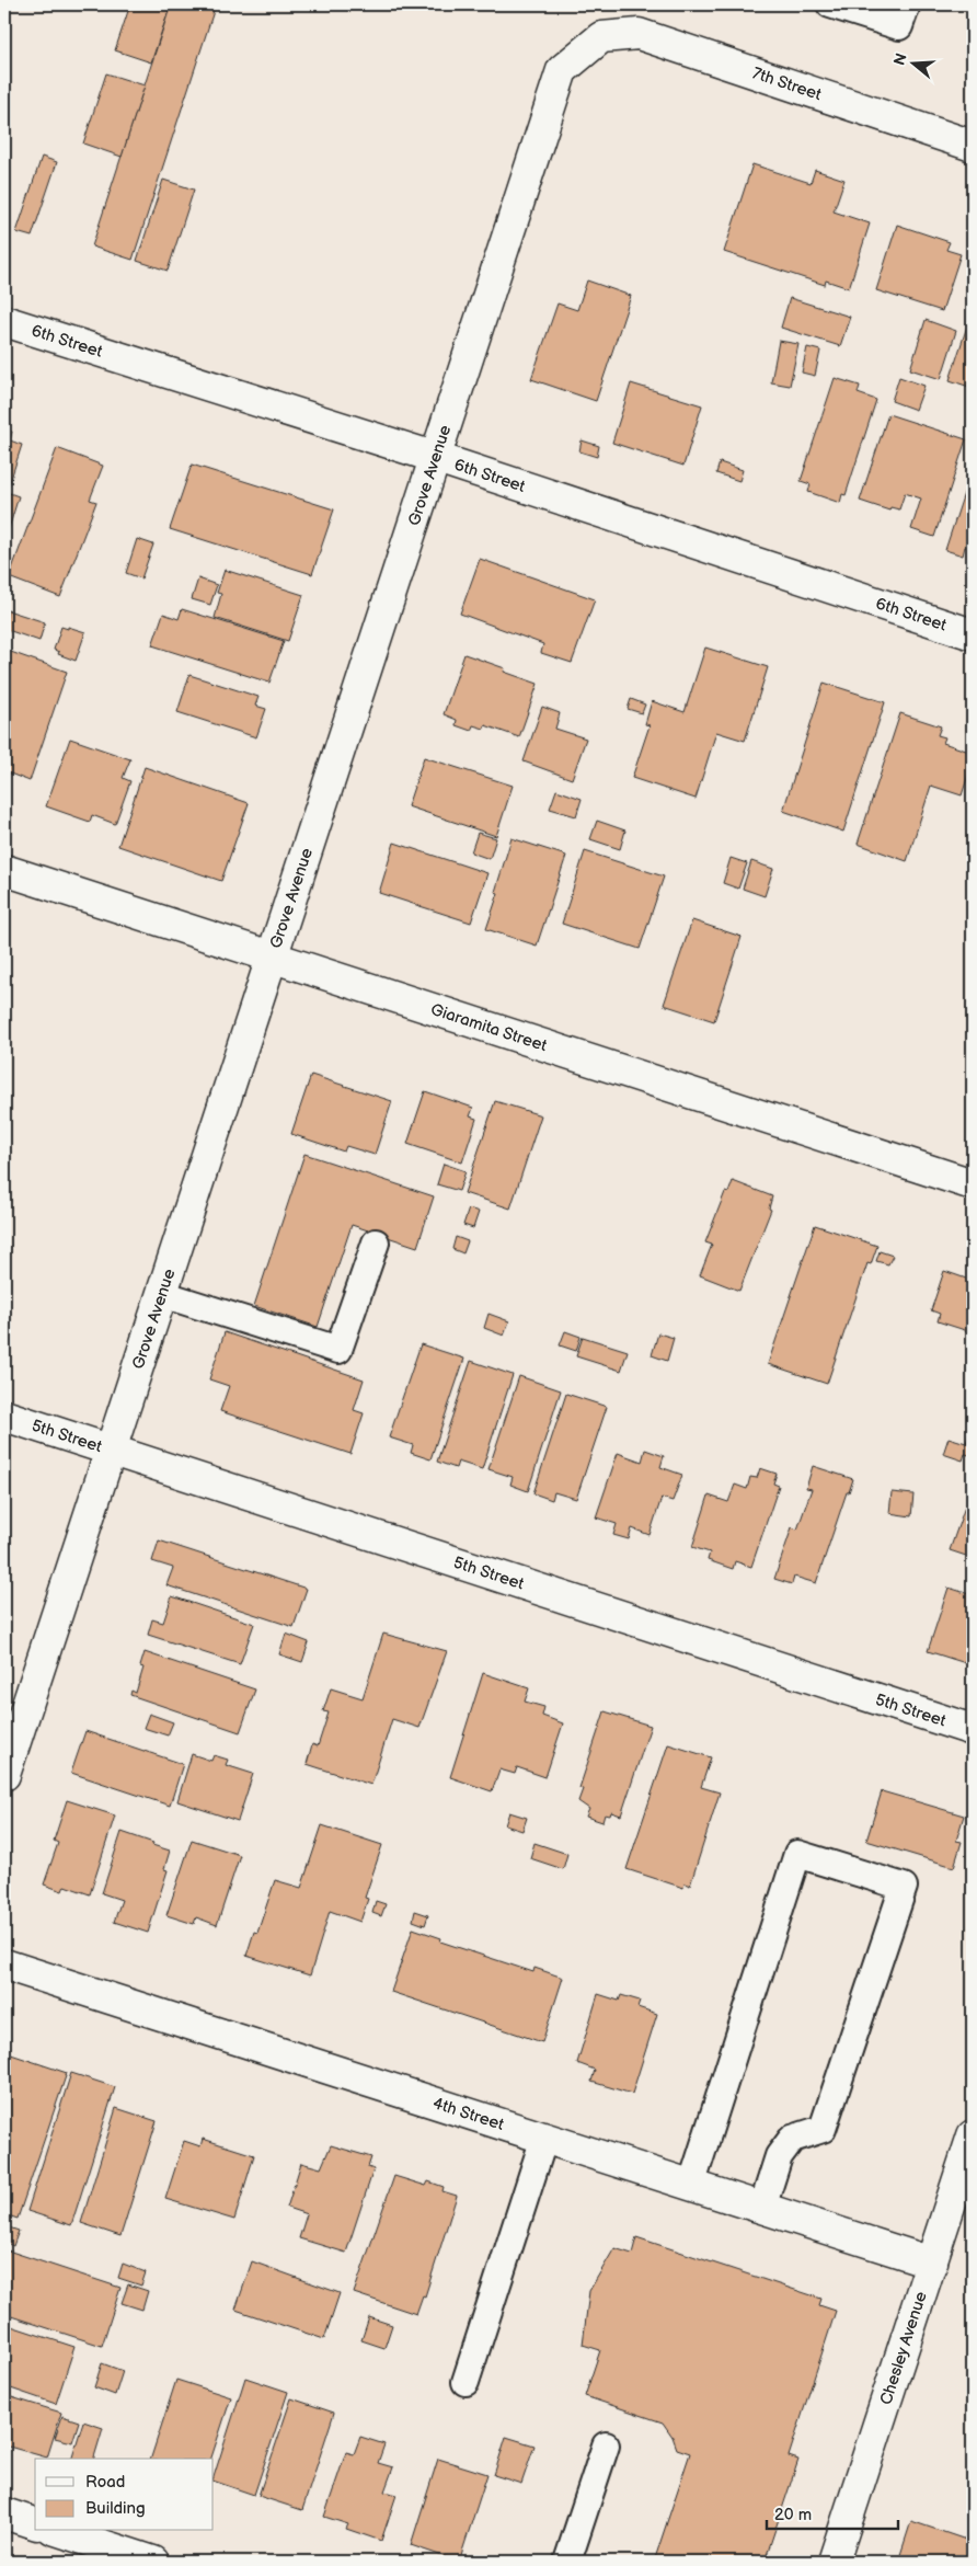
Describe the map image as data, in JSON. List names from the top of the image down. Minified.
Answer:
{"streets":{"street":["7th Street","6th Street","Grove Avenue","Giaramita Street","5th Street","4th Street","Chesley Avenue"]},"crossings":[["7th Street","Grove Avenue"],["6th Street","Grove Avenue"],["Grove Avenue","Giaramita Street"],["Grove Avenue","5th Street"],["4th Street","Chesley Avenue"]],"legend":["Road","Building"],"scale_bar":"20 m","north":"left"}
